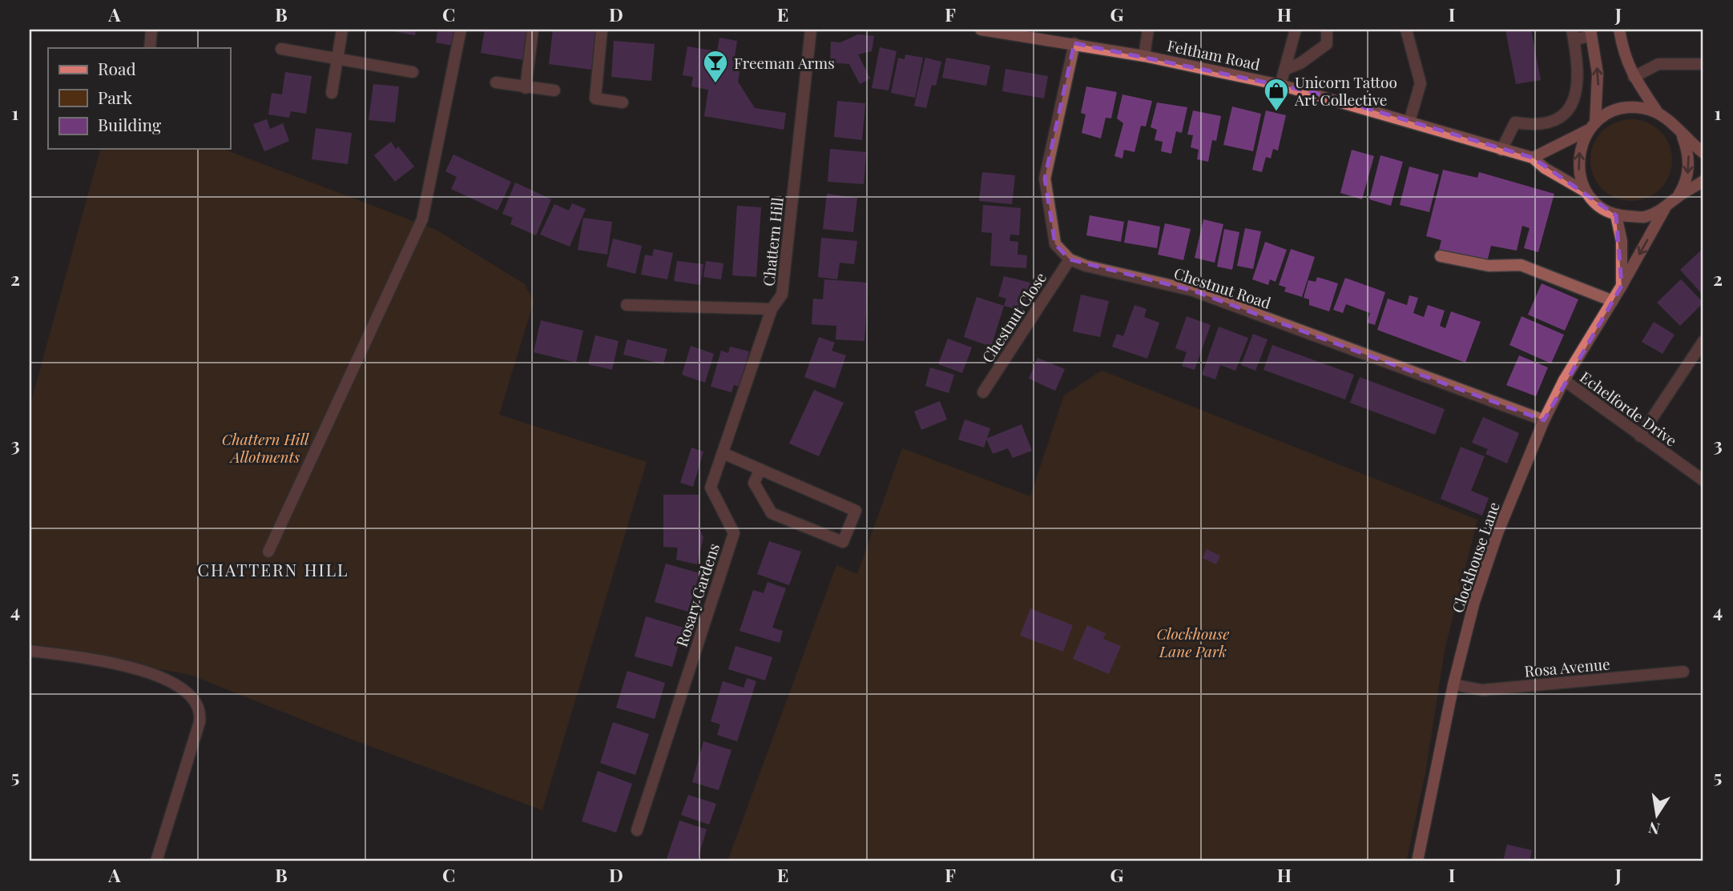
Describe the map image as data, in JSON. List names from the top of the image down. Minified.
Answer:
{"streets":{"main road":["Feltham Road","Clockhouse Lane"],"street":["Chattern Hill","Chestnut Road","Chestnut Close","Echelforde Drive","Rosary Gardens","Rosa Avenue"]},"crossings":[["Feltham Road","Clockhouse Lane"],["Chattern Hill","Rosary Gardens"],["Chestnut Road","Chestnut Close"],["Chestnut Road","Clockhouse Lane"],["Echelforde Drive","Clockhouse Lane"],["Clockhouse Lane","Rosa Avenue"]],"districts":["CHATTERN HILL"],"parks":["Chattern Hill Allotments","Clockhouse Lane Park"],"places":{"bar":["Freeman Arms"],"shop":["Unicorn Tattoo Art Collective"]},"legend":["Road","Park","Building"],"north":"bottom","grid":{"columns":["A","B","C","D","E","F","G","H","I","J"],"rows":["1","2","3","4","5"]}}
